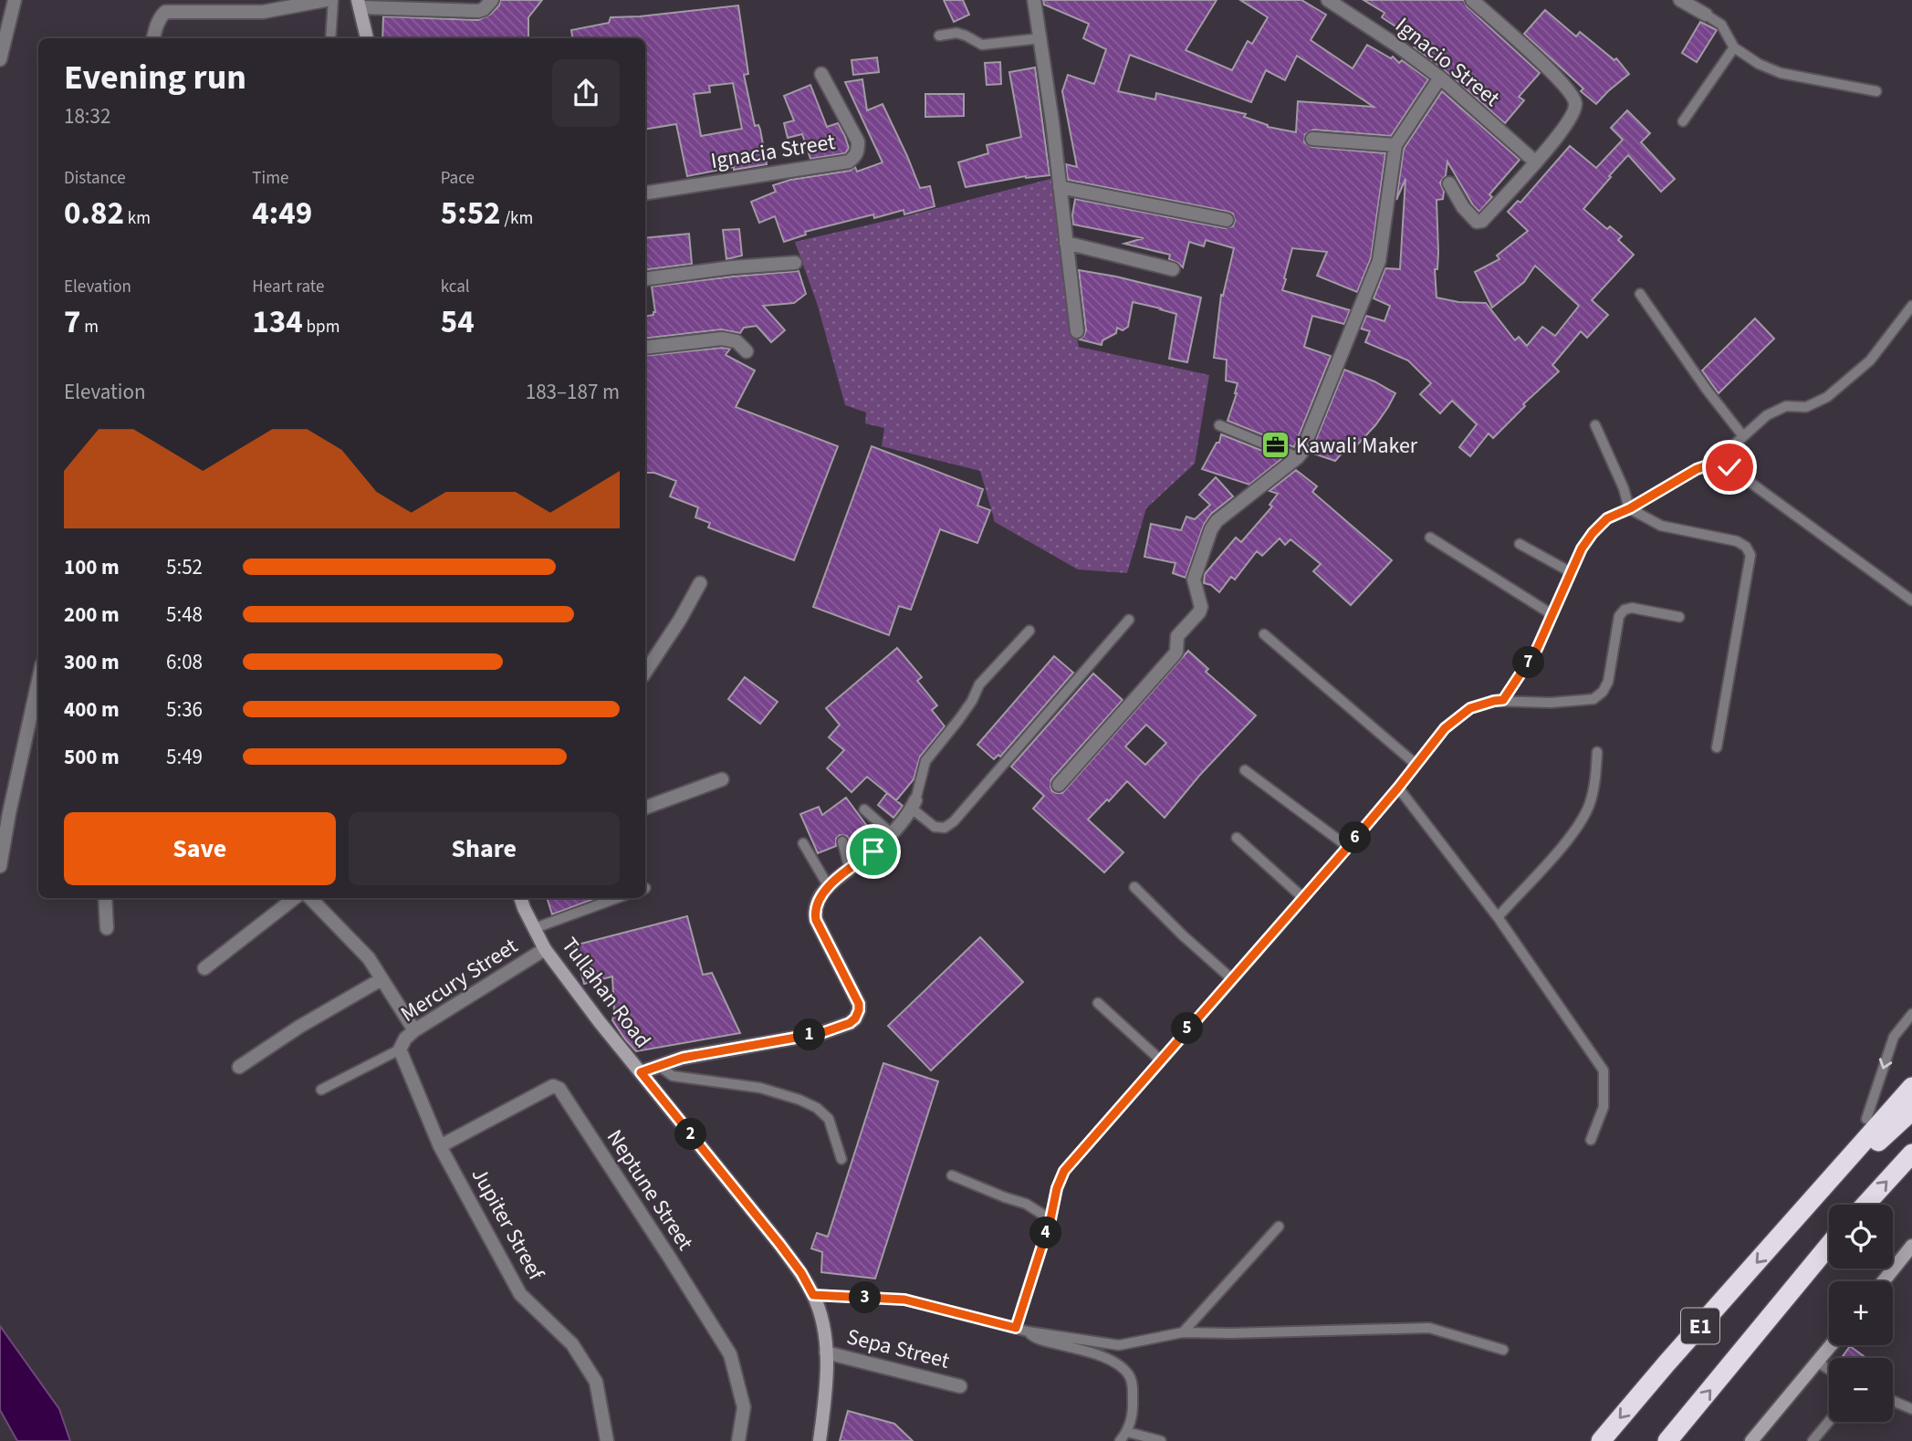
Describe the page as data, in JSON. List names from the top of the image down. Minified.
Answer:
{"streets":{"highway":["E1"],"main road":["Tullahan Road"],"street":["Ignacio Street","Ignacia Street","Mercury Street","Neptune Street","Jupiter Streef","Sepa Street"]},"crossings":[["Mercury Street","Tullahan Road"],["Mercury Street","Jupiter Streef"],["Tullahan Road","Sepa Street"],["Neptune Street","Jupiter Streef"]],"places":{"office":["Kawali Maker"]},"page":{"heading":["Evening run","18:32"],"stats":[["Distance","0.82 km"],["Time","4:49"],["Pace","5:52 /km"],["Elevation","7 m"],["Heart rate","134 bpm"],["kcal","54"]],"chart":["Elevation","183–187 m"],"list":[{"name":"100 m","note":"5:52"},{"name":"200 m","note":"5:48"},{"name":"300 m","note":"6:08"},{"name":"400 m","note":"5:36"},{"name":"500 m","note":"5:49"}],"pins":["7","6","5","1","2","4","3"],"buttons":["Save","Share"],"map_buttons":["+","−"]}}
